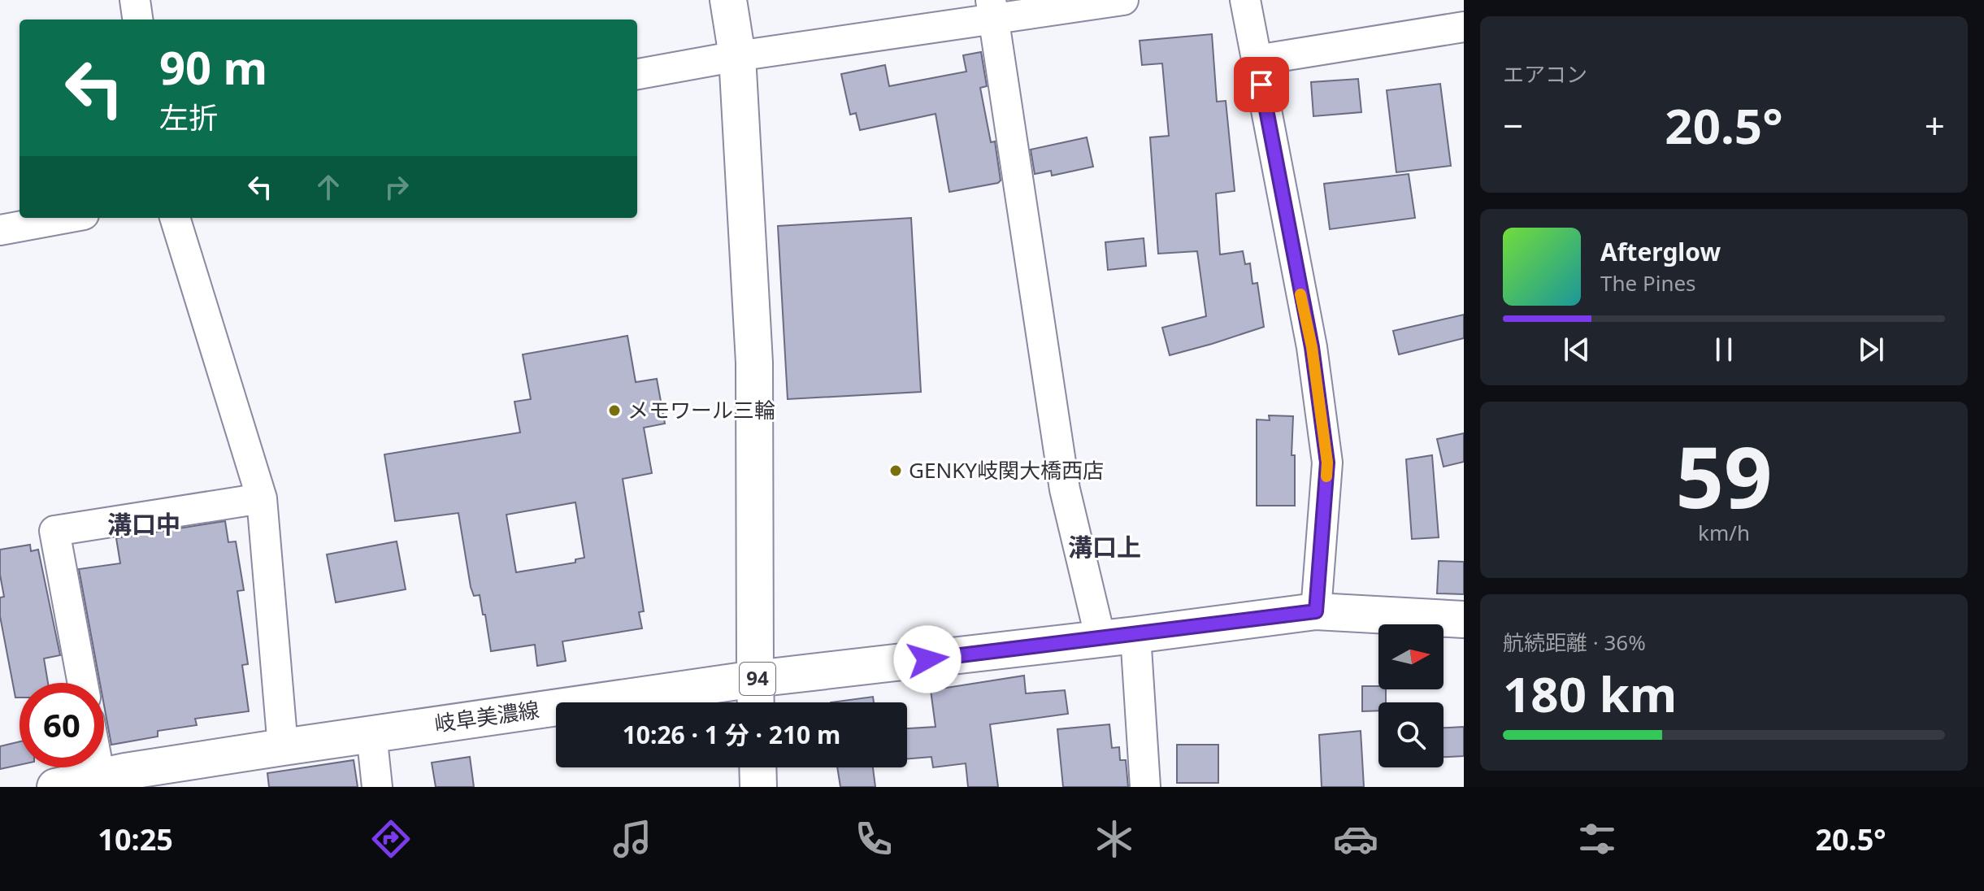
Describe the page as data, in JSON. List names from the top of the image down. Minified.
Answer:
{"streets":{"main road":["94","岐阜美濃線"]},"districts":["溝口中","溝口上"],"places":["メモワール三輪","GENKY岐関大橋西店"],"north":"right","page":{"tile":["エアコン",["59","km/h"],["航続距離 · 36%","180 km"]],"turn":["90 m","左折"],"heat":["−","20.5°","+"],"song":["Afterglow","The Pines"],"limit":"60","trip":"10:26 · 1 分 · 210 m","tabs":["10:25","20.5°"]}}
